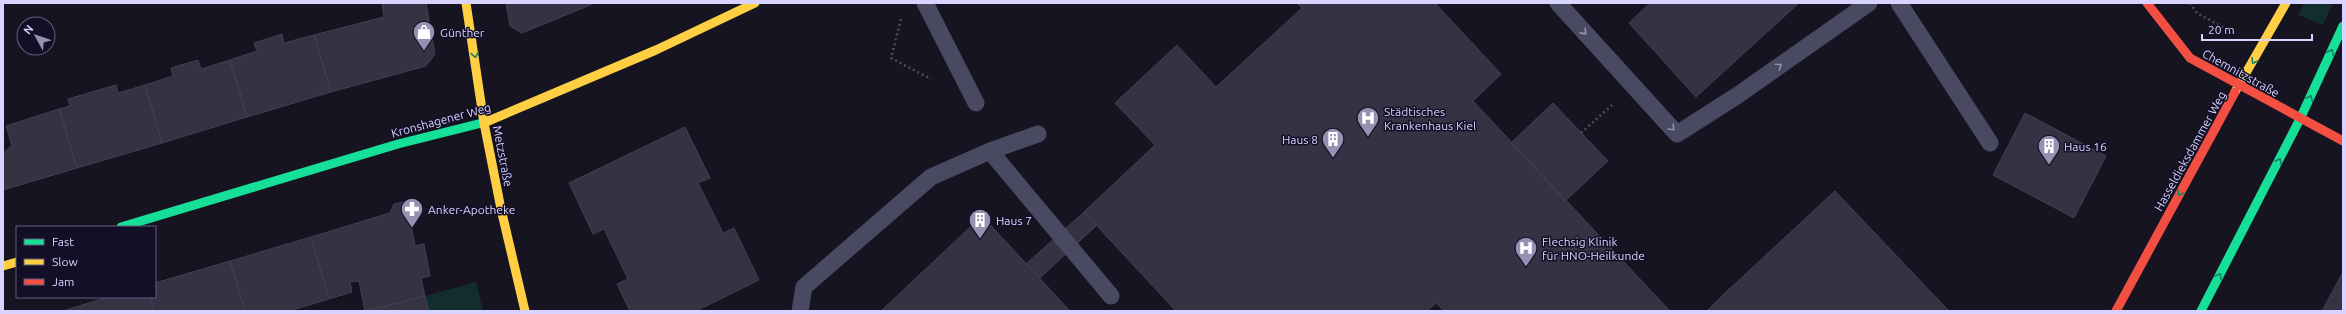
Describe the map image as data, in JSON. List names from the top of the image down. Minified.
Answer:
{"streets":{"street":["Chemnitzstraße","Kronshagener Weg","Hasseldieksdammer Weg","Metzstraße"]},"crossings":[["Chemnitzstraße","Hasseldieksdammer Weg"],["Kronshagener Weg","Metzstraße"]],"one_way":["Metzstraße"],"places":{"shop":["Günther"],"hospital":["Städtisches Krankenhaus Kiel","Flechsig Klinik für HNO-Heilkunde"],"building":["Haus 8","Haus 16","Haus 7"],"pharmacy":["Anker-Apotheke"]},"legend":["Fast","Slow","Jam"],"scale_bar":"20 m","north":"top left"}
